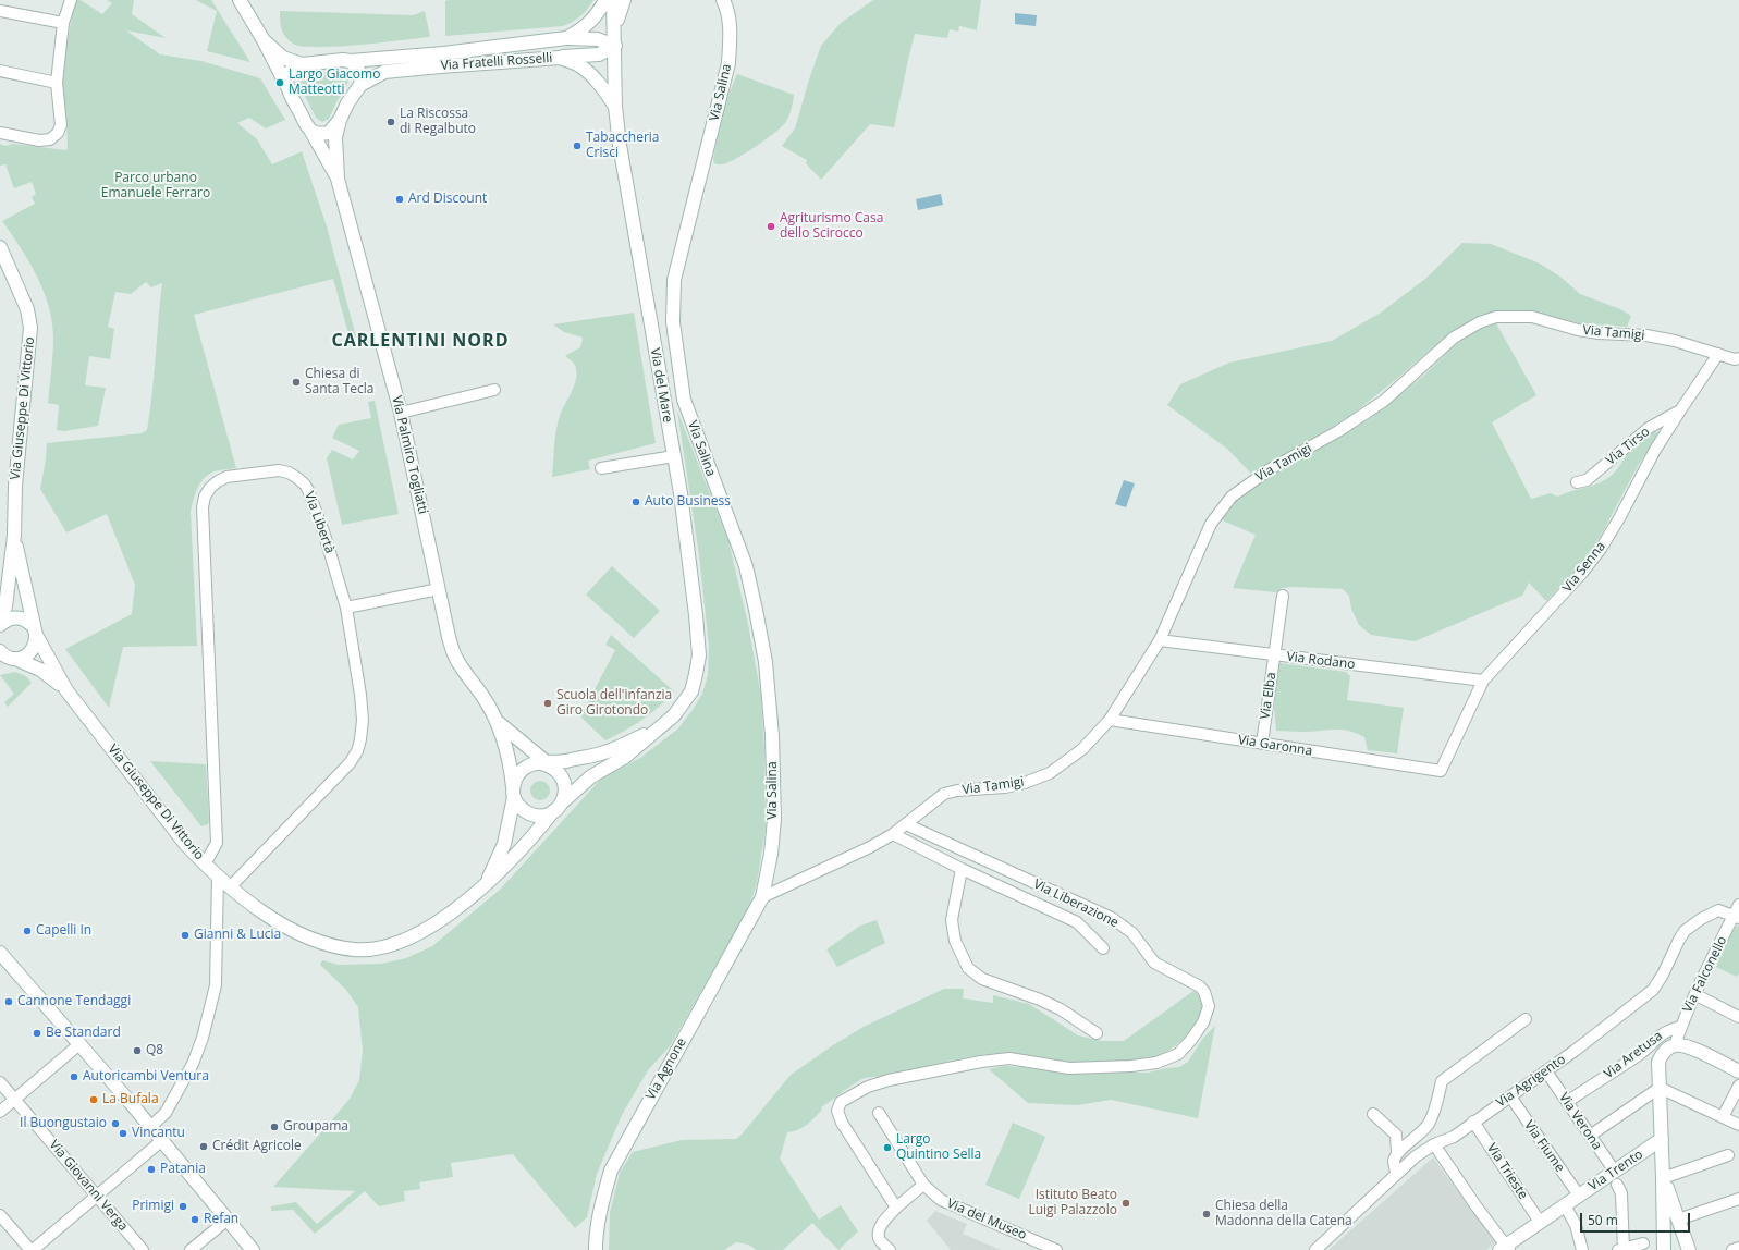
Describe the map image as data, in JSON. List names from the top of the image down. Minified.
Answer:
{"streets":{"main road":["Via Fratelli Rosselli","Via Salina","Via del Mare","Via Giuseppe Di Vittorio","Via Palmiro Togliatti","Via Agnone","Via Trento"],"street":["Via Tamigi","Via Tirso","Via Libertà","Via Senna","Via Rodano","Via Elba","Via Garonna","Via Liberazione","Via Falconello","Via Aretusa","Via Agrigento","Via Verona","Via Fiume","Via Trieste","Via Giovanni Verga","Via del Museo"]},"crossings":[["Via Fratelli Rosselli","Via del Mare"],["Via Salina","Via Agnone"],["Via Tamigi","Via Senna"],["Via Tamigi","Via Rodano"],["Via Tamigi","Via Garonna"],["Via Tamigi","Via Liberazione"],["Via del Mare","Via Giuseppe Di Vittorio"],["Via Giuseppe Di Vittorio","Via Libertà"],["Via Tirso","Via Senna"],["Via Senna","Via Rodano"],["Via Senna","Via Garonna"],["Via Rodano","Via Elba"],["Via Elba","Via Garonna"],["Via Falconello","Via Aretusa"],["Via Falconello","Via Agrigento"],["Via Aretusa","Via Verona"],["Via Agrigento","Via Verona"],["Via Agrigento","Via Fiume"],["Via Agrigento","Via Trieste"],["Via Verona","Via Trento"],["Via Fiume","Via Trento"],["Via Trento","Via Trieste"]],"districts":["CARLENTINI NORD"],"parks":["Parco urbano Emanuele Ferraro"],"places":["Largo Giacomo Matteotti","La Riscossa di Regalbuto","Tabaccheria Crisci","Ard Discount","Agriturismo Casa dello Scirocco","Chiesa di Santa Tecla","Auto Business","Scuola dell'infanzia Giro Girotondo","Capelli In","Gianni & Lucia","Cannone Tendaggi","Be Standard","Q8","Autoricambi Ventura","La Bufala","Il Buongustaio","Groupama","Vincantu","Crédit Agricole","Largo Quintino Sella","Patania","Istituto Beato Luigi Palazzolo","Primigi","Chiesa della Madonna della Catena","Refan"],"scale_bar":"50 m"}
